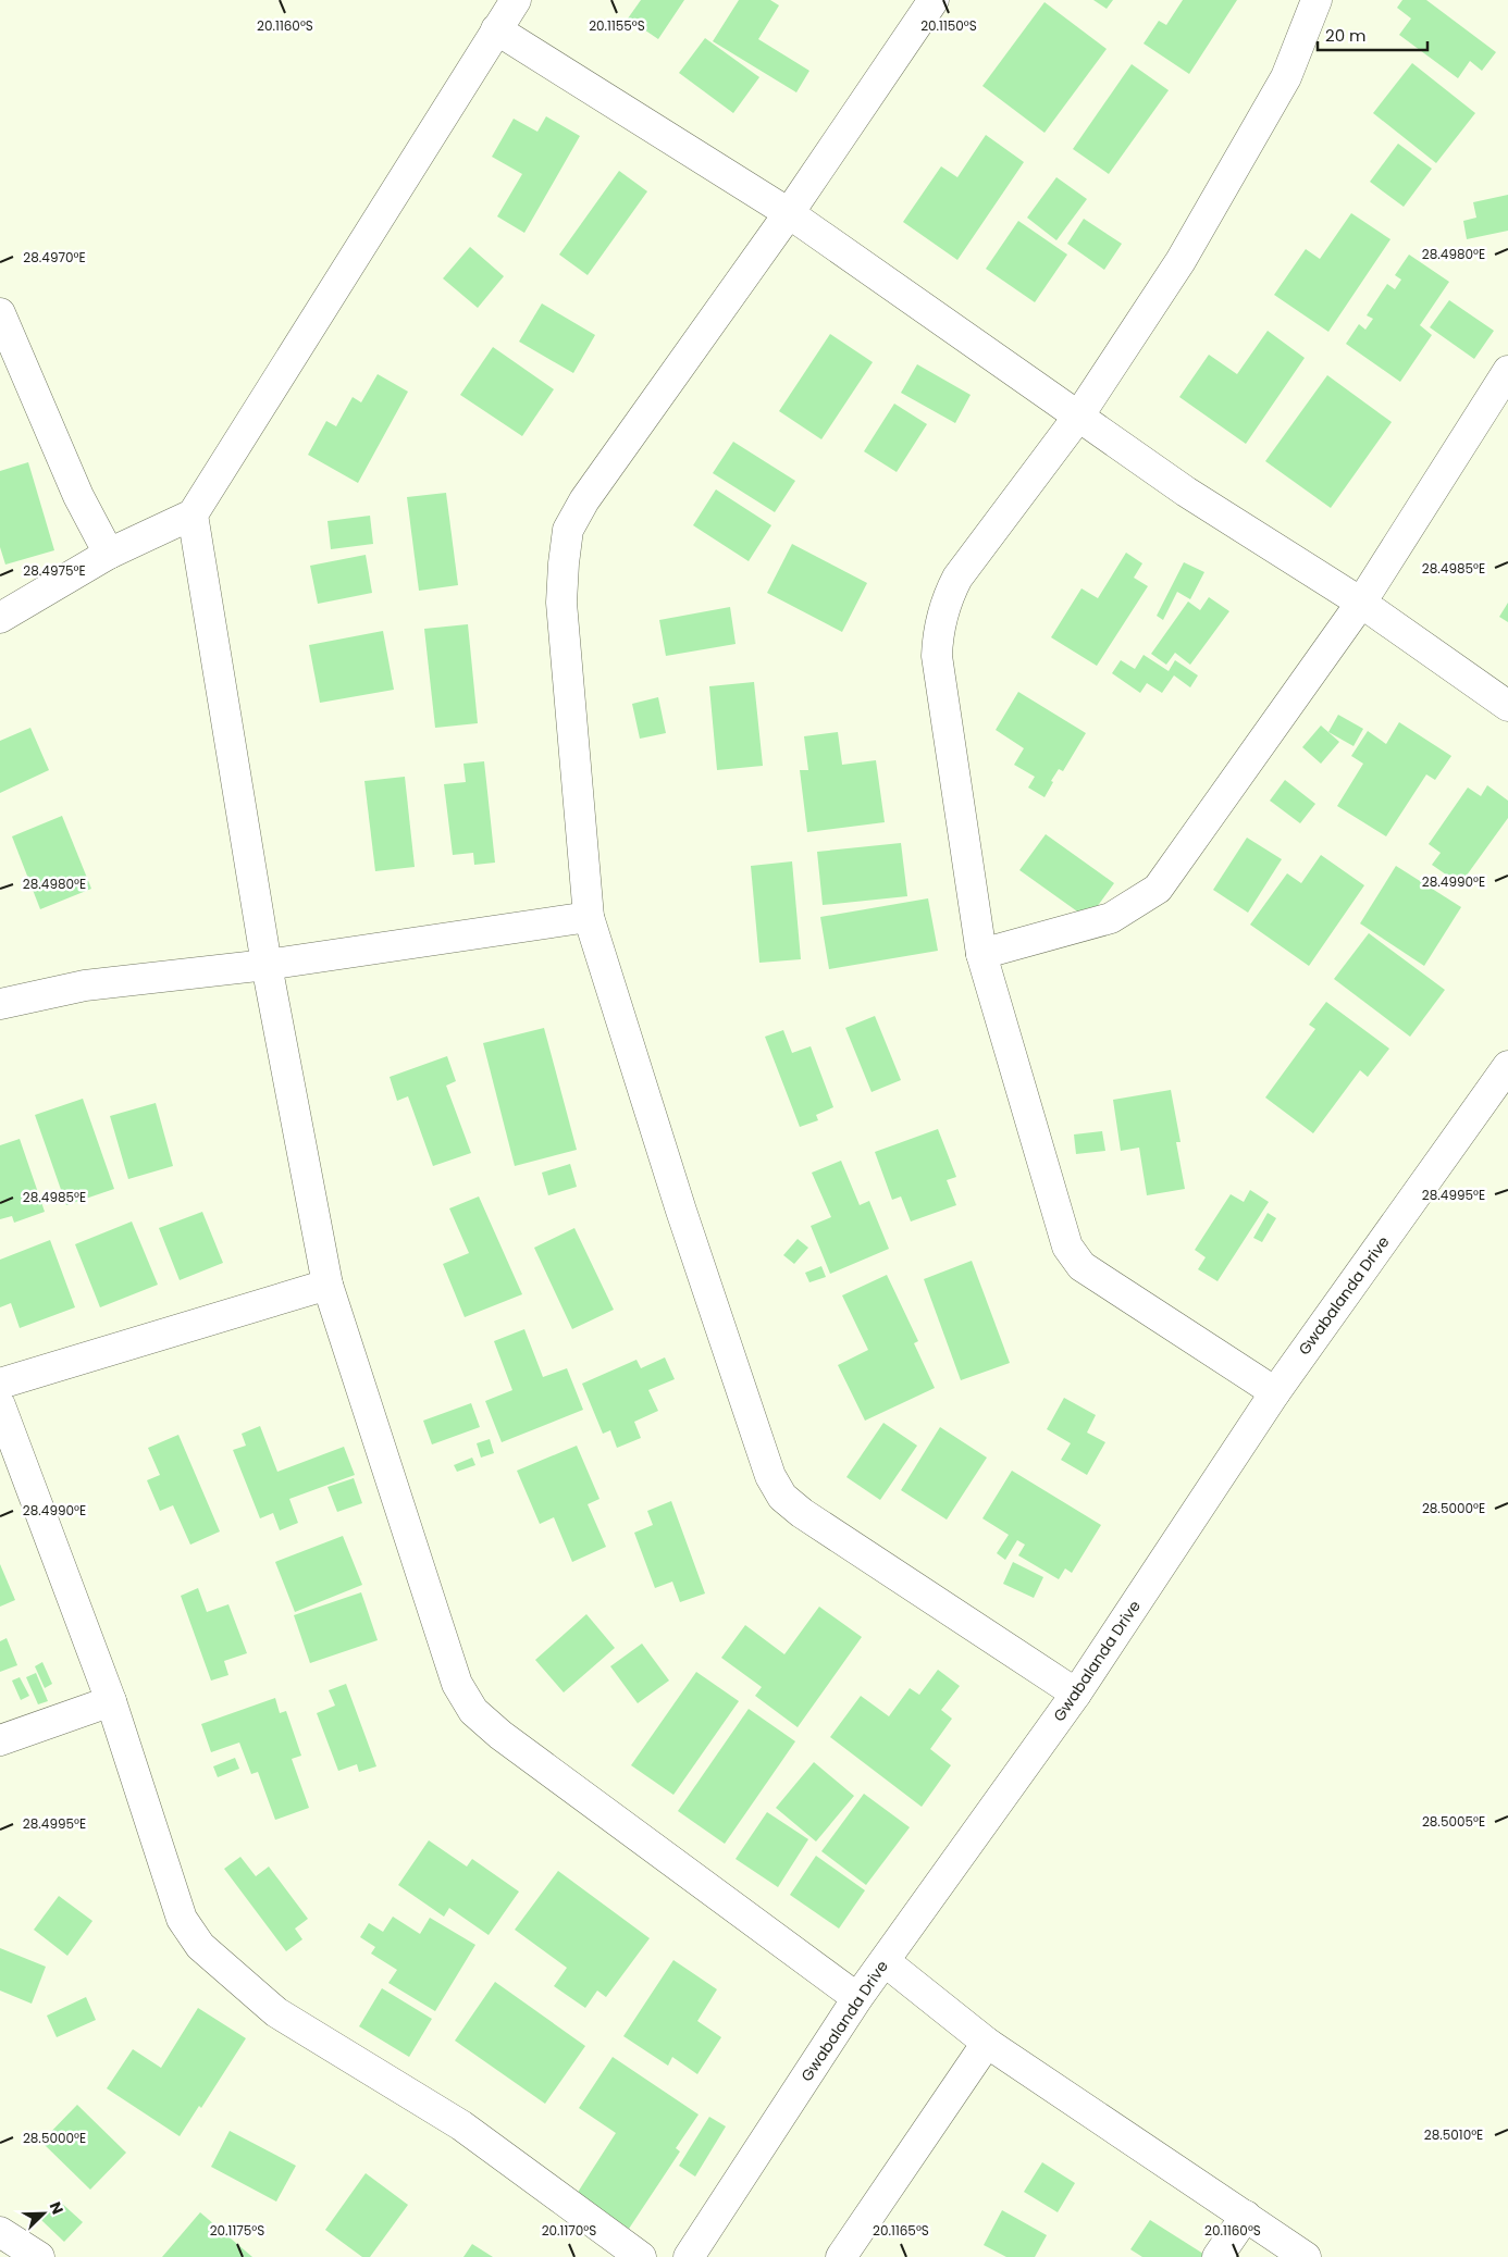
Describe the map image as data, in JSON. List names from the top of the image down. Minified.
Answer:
{"streets":{"street":["Gwabalanda Drive"]},"scale_bar":"20 m","north":"top right","coordinates":["20.1160°S","20.1155°S","20.1150°S","28.4980°E","28.4970°E","28.4985°E","28.4975°E","28.4990°E","28.4995°E","28.5000°E","28.5005°E","28.5010°E","20.1175°S","20.1170°S","20.1165°S"]}
